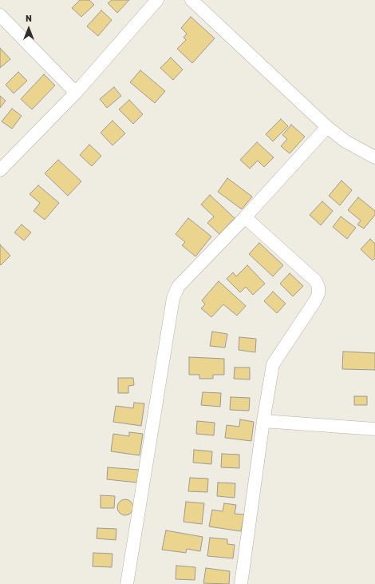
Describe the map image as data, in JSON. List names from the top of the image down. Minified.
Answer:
{"north":"top"}
